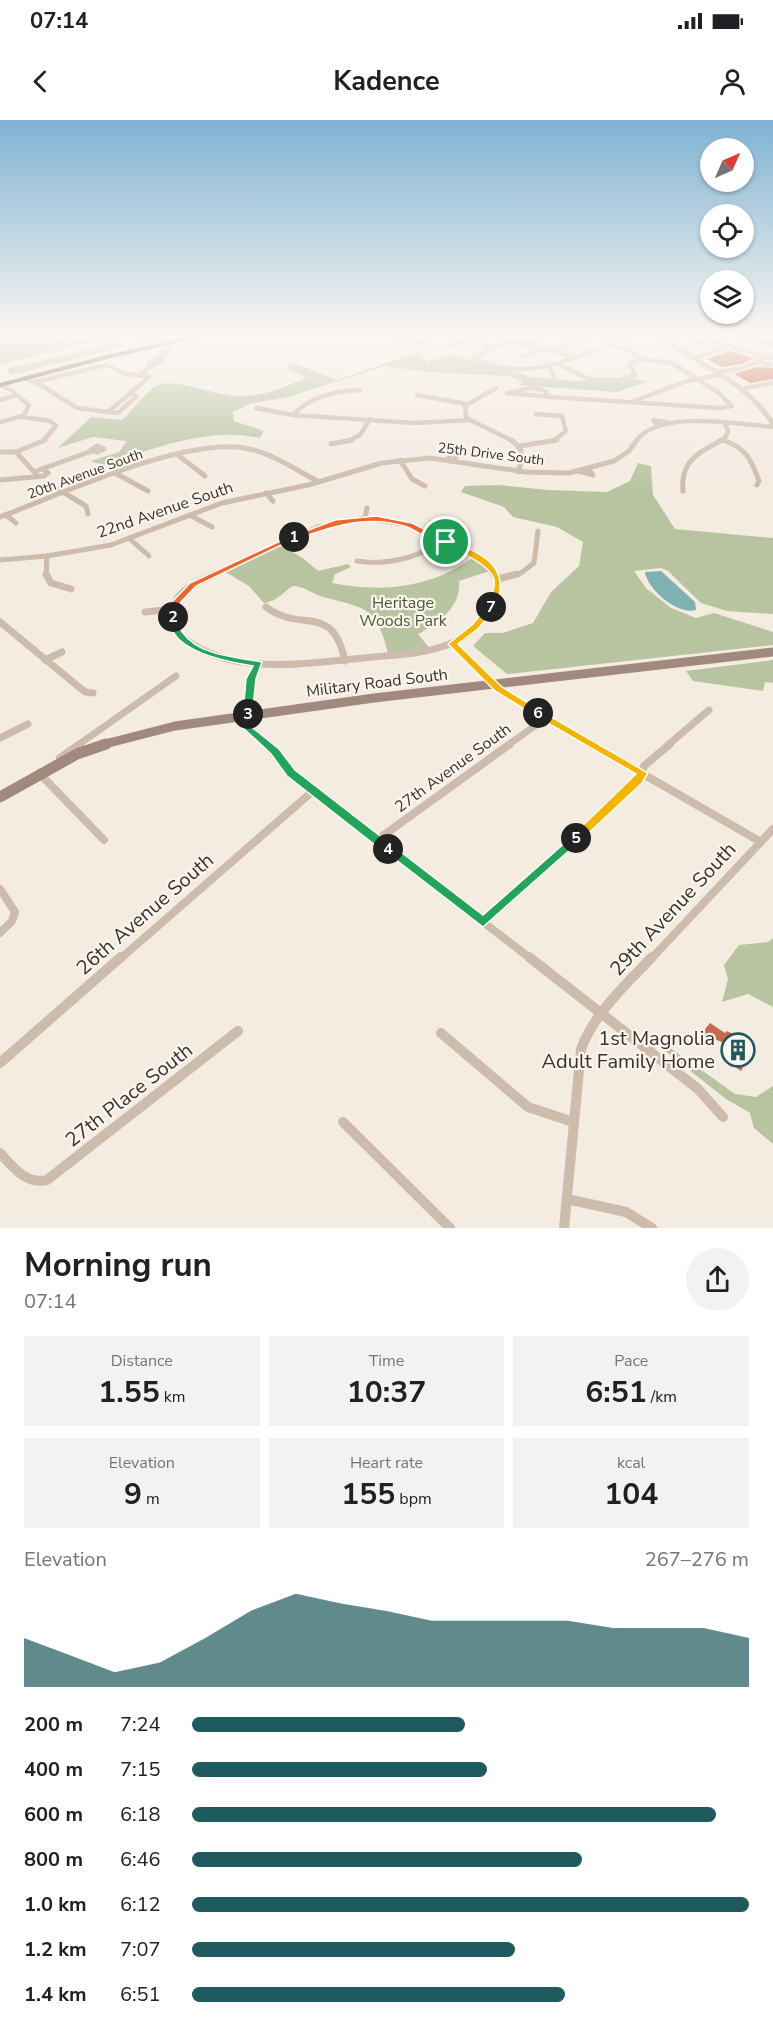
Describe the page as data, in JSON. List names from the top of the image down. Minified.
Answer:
{"streets":{"main road":["Military Road South"],"street":["25th Drive South","20th Avenue South","22nd Avenue South","27th Avenue South","29th Avenue South","26th Avenue South","27th Place South"]},"crossings":[["25th Drive South","22nd Avenue South"],["20th Avenue South","22nd Avenue South"]],"parks":["Heritage Woods Park"],"places":{"building":["1st Magnolia Adult Family Home"]},"north":"top right","page":{"status":"07:14","header":"Kadence","pins":["1","7","2","6","3","5","4"],"heading":["Morning run","07:14"],"stats":[["Distance","1.55 km"],["Time","10:37"],["Pace","6:51 /km"],["Elevation","9 m"],["Heart rate","155 bpm"],["kcal","104"]],"chart":["Elevation","267–276 m"],"list":[{"name":"200 m","note":"7:24"},{"name":"400 m","note":"7:15"},{"name":"600 m","note":"6:18"},{"name":"800 m","note":"6:46"},{"name":"1.0 km","note":"6:12"},{"name":"1.2 km","note":"7:07"},{"name":"1.4 km","note":"6:51"}]}}
